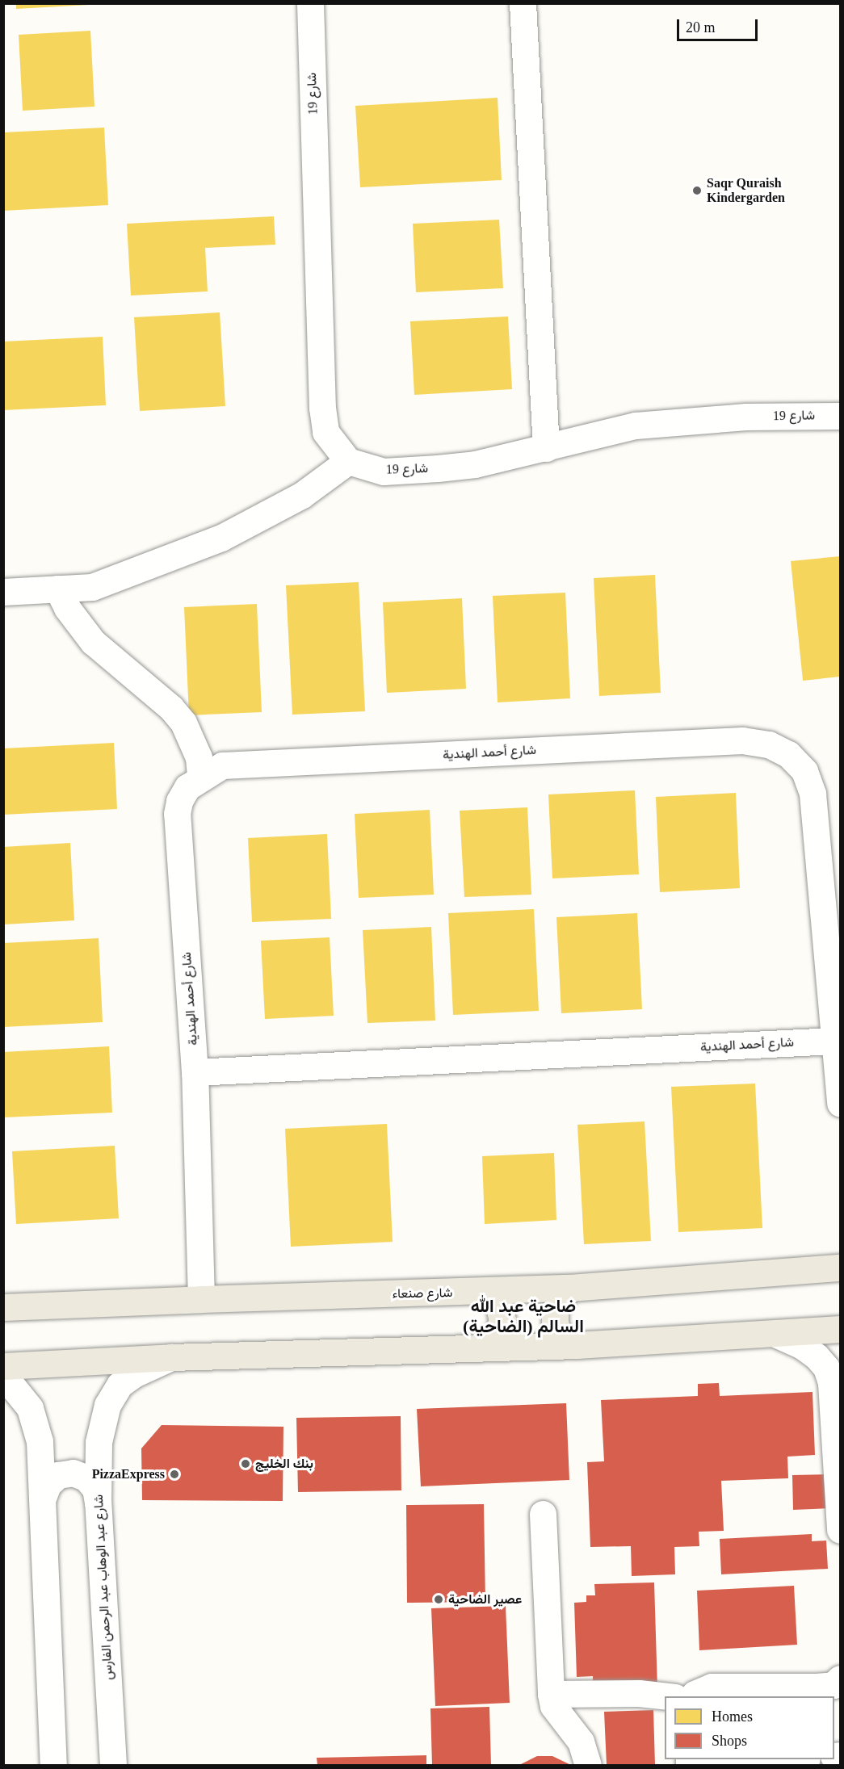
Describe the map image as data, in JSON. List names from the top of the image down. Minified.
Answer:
{"streets":{"main road":["شارع صنعاء"],"street":["شارع 19","شارع أحمد الهندية","شارع عبد الوهاب عبد الرحمن الفارس"]},"crossings":[["شارع أحمد الهندية","شارع صنعاء"]],"districts":["ضاحية عبد الله السالم (الضاحية)"],"places":["Saqr Quraish Kindergarden","بنك الخليج","PizzaExpress","عصير الضاحية"],"legend":["Homes","Shops"],"scale_bar":"20 m"}
